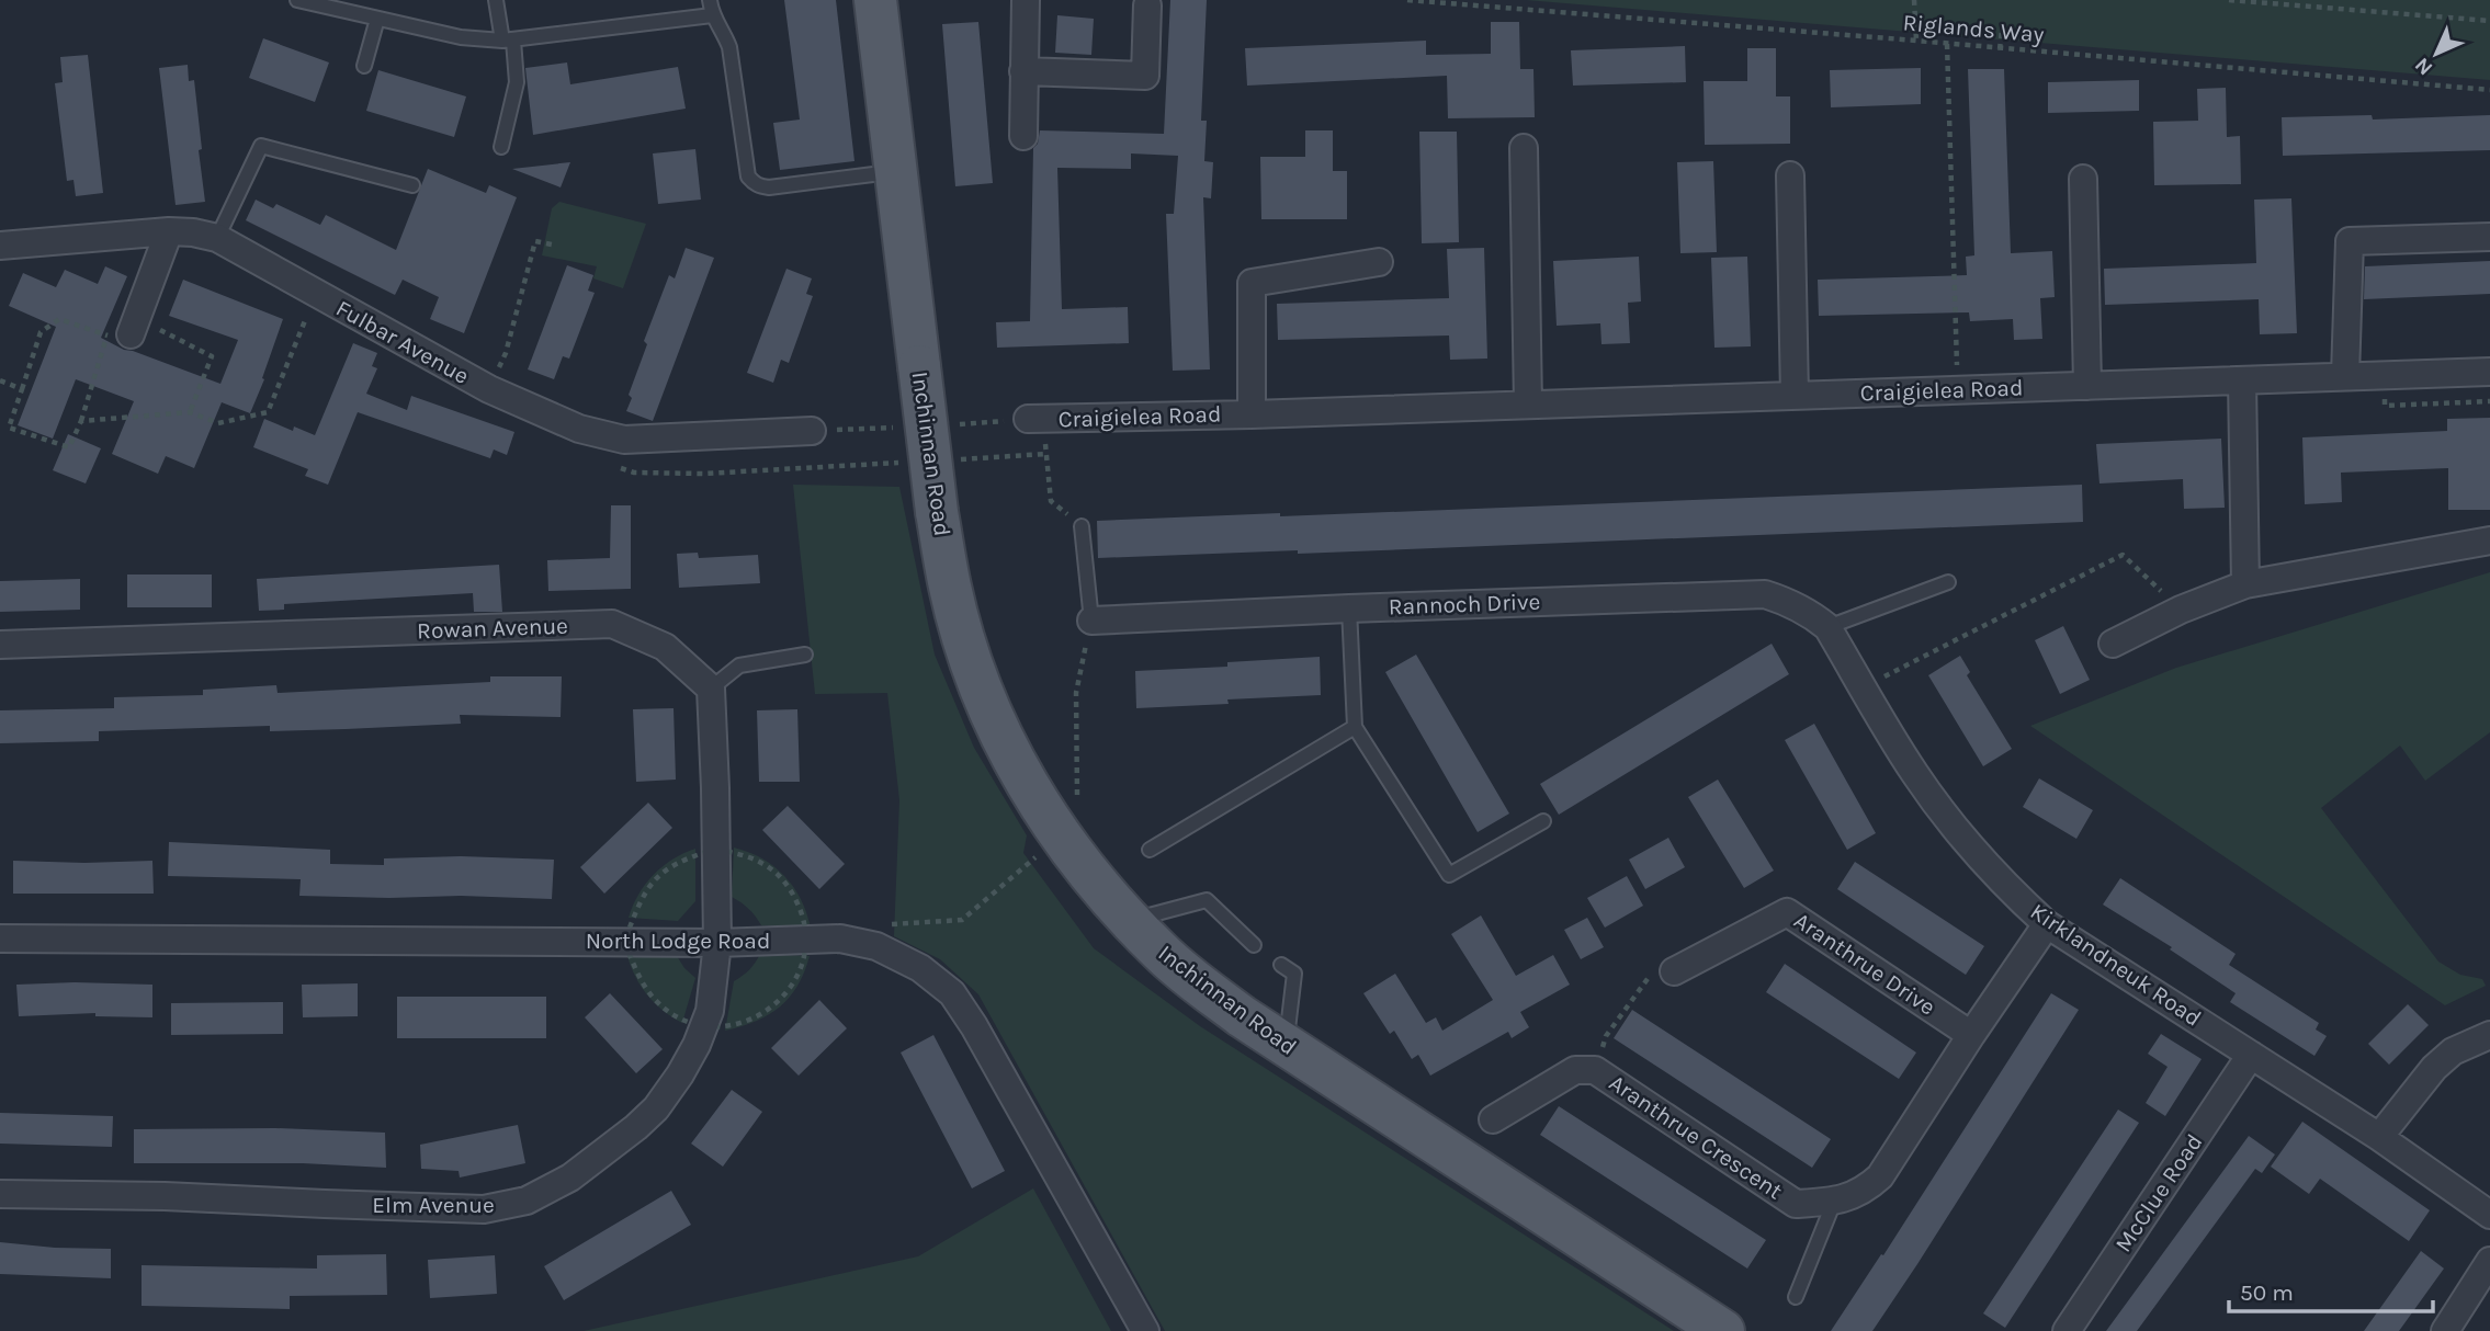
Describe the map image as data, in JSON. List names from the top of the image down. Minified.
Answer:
{"streets":{"main road":["Inchinnan Road"],"street":["Fulbar Avenue","Craigielea Road","Rannoch Drive","Rowan Avenue","North Lodge Road","Aranthrue Drive","Kirklandneuk Road","Aranthrue Crescent","McClue Road","Elm Avenue"],"path":["Riglands Way"]},"crossings":[["Rannoch Drive","Kirklandneuk Road"],["North Lodge Road","Elm Avenue"],["Aranthrue Drive","Aranthrue Crescent"],["Kirklandneuk Road","Aranthrue Crescent"],["Kirklandneuk Road","McClue Road"]],"scale_bar":"50 m","north":"bottom left"}
